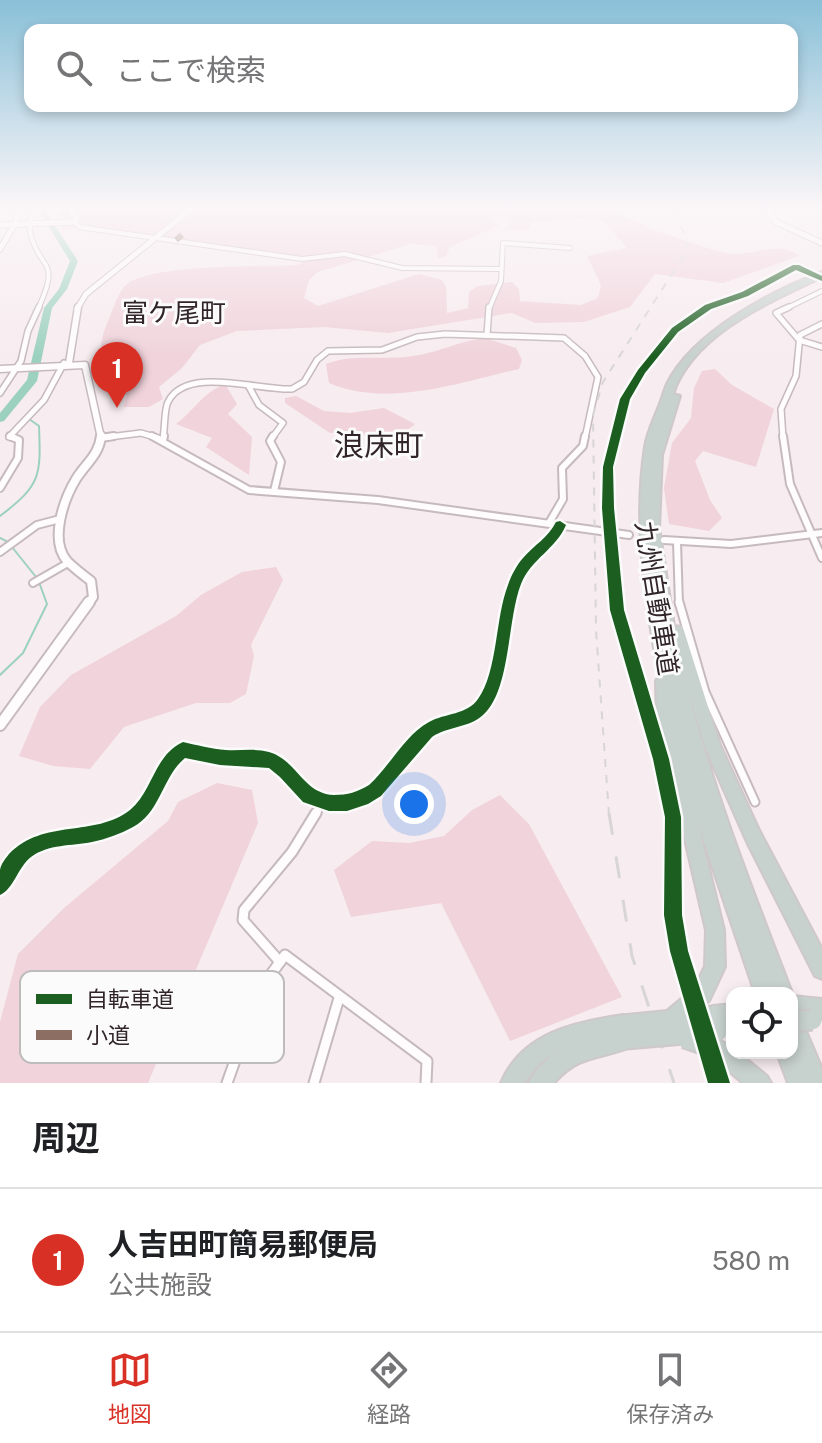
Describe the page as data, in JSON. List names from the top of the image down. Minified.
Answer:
{"streets":{"highway":["九州自動車道"]},"districts":["富ケ尾町","浪床町"],"legend":["自転車道","小道"],"page":{"search":"ここで検索","pins":"1","heading":"周辺","list":[{"mark":"1","name":"人吉田町簡易郵便局","note":"公共施設","value":"580 m"}],"nav":["地図","経路","保存済み"]}}
